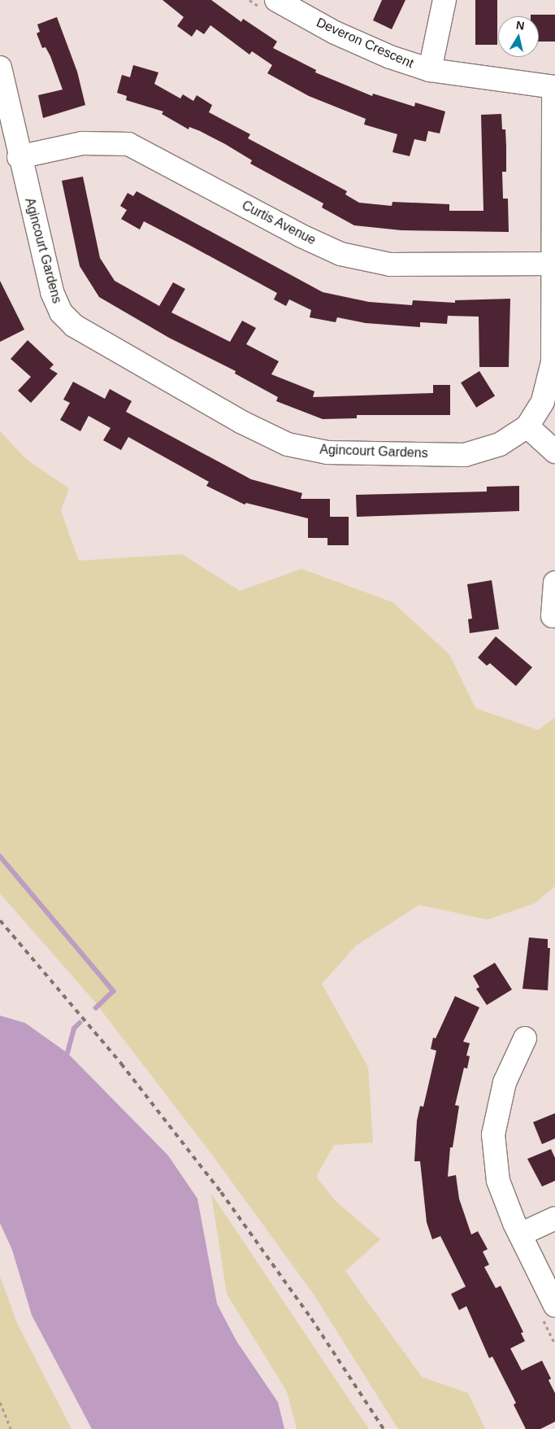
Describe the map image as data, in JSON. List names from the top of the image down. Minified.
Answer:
{"streets":{"street":["Deveron Crescent","Curtis Avenue","Agincourt Gardens"]},"crossings":[["Deveron Crescent","Agincourt Gardens"],["Curtis Avenue","Agincourt Gardens"]],"north":"top"}
